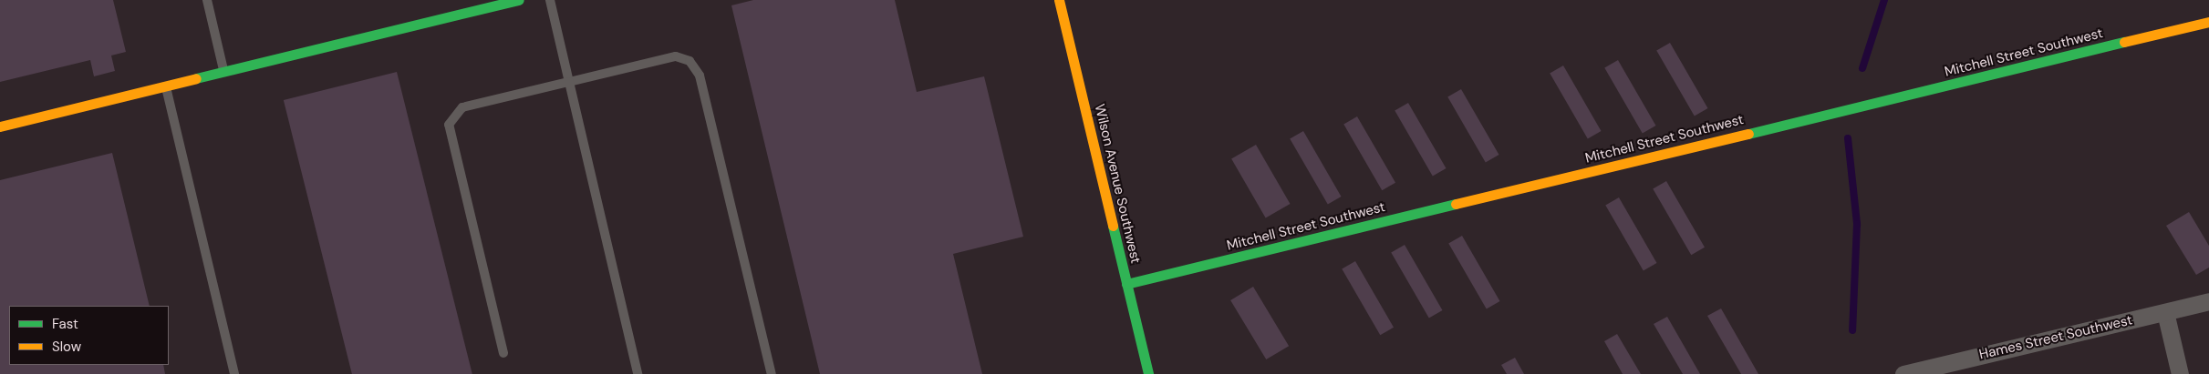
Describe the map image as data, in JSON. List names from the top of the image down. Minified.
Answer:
{"streets":{"street":["Mitchell Street Southwest","Wilson Avenue Southwest","Hames Street Southwest"]},"crossings":[["Mitchell Street Southwest","Wilson Avenue Southwest"]],"legend":["Fast","Slow"]}
